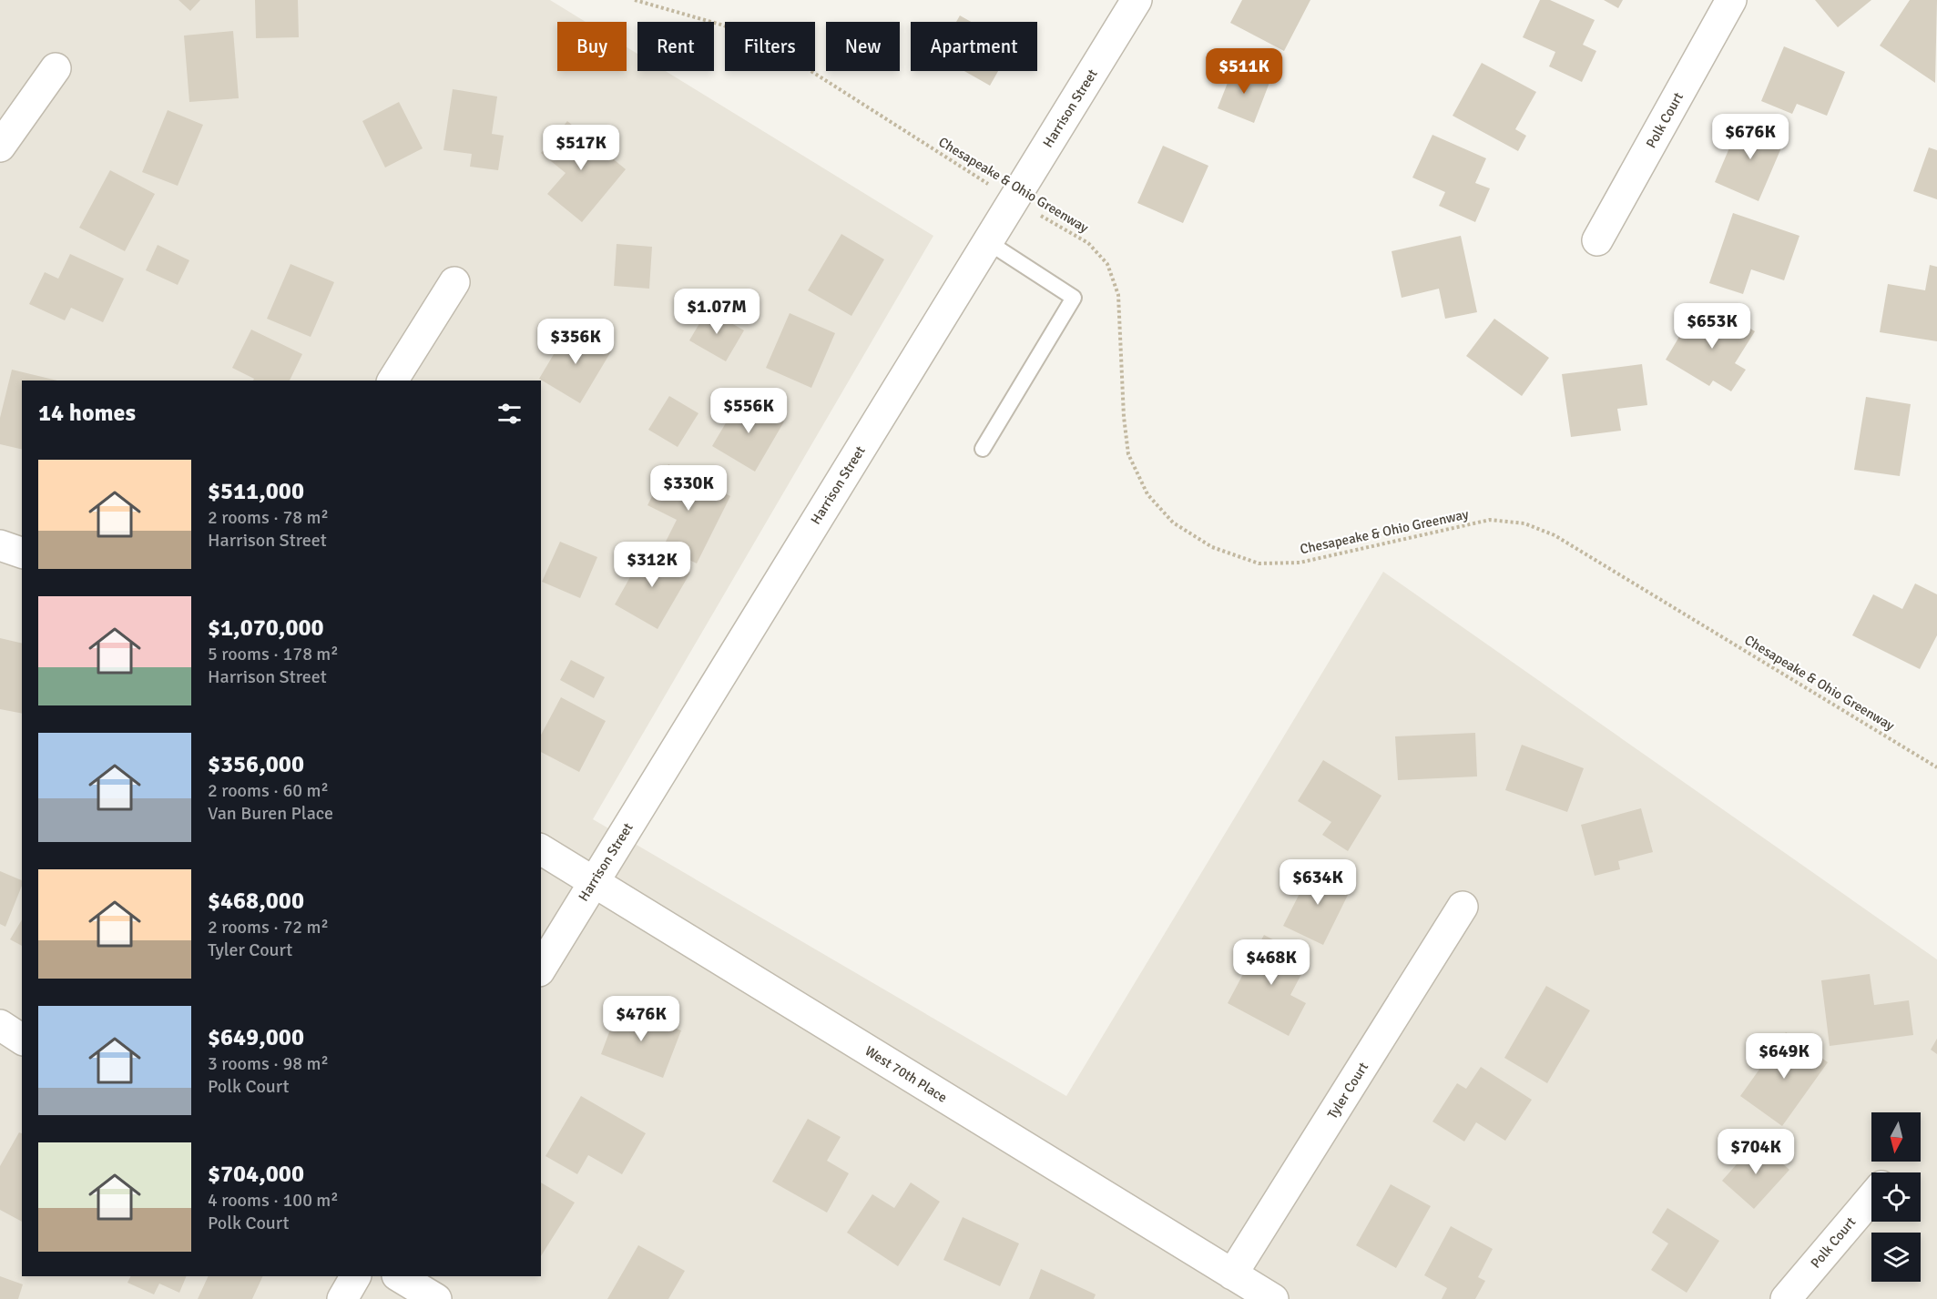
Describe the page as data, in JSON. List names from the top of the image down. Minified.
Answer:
{"streets":{"street":["Harrison Street","Polk Court","West 70th Place","Tyler Court"],"path":["Chesapeake & Ohio Greenway"]},"crossings":[["Harrison Street","Chesapeake & Ohio Greenway"],["Harrison Street","West 70th Place"],["West 70th Place","Tyler Court"]],"north":"bottom","page":{"chip":["Buy","Rent","Filters","New","Apartment"],"price":["$511K","$676K","$517K","$1.07M","$653K","$356K","$556K","$330K","$312K","$634K","$468K","$476K","$649K","$704K"],"heading":"14 homes","list":[{"name":"$511,000","note":"2 rooms · 78 m² · Harrison Street"},{"name":"$1,070,000","note":"5 rooms · 178 m² · Harrison Street"},{"name":"$356,000","note":"2 rooms · 60 m² · Van Buren Place"},{"name":"$468,000","note":"2 rooms · 72 m² · Tyler Court"},{"name":"$649,000","note":"3 rooms · 98 m² · Polk Court"},{"name":"$704,000","note":"4 rooms · 100 m² · Polk Court"}]}}
